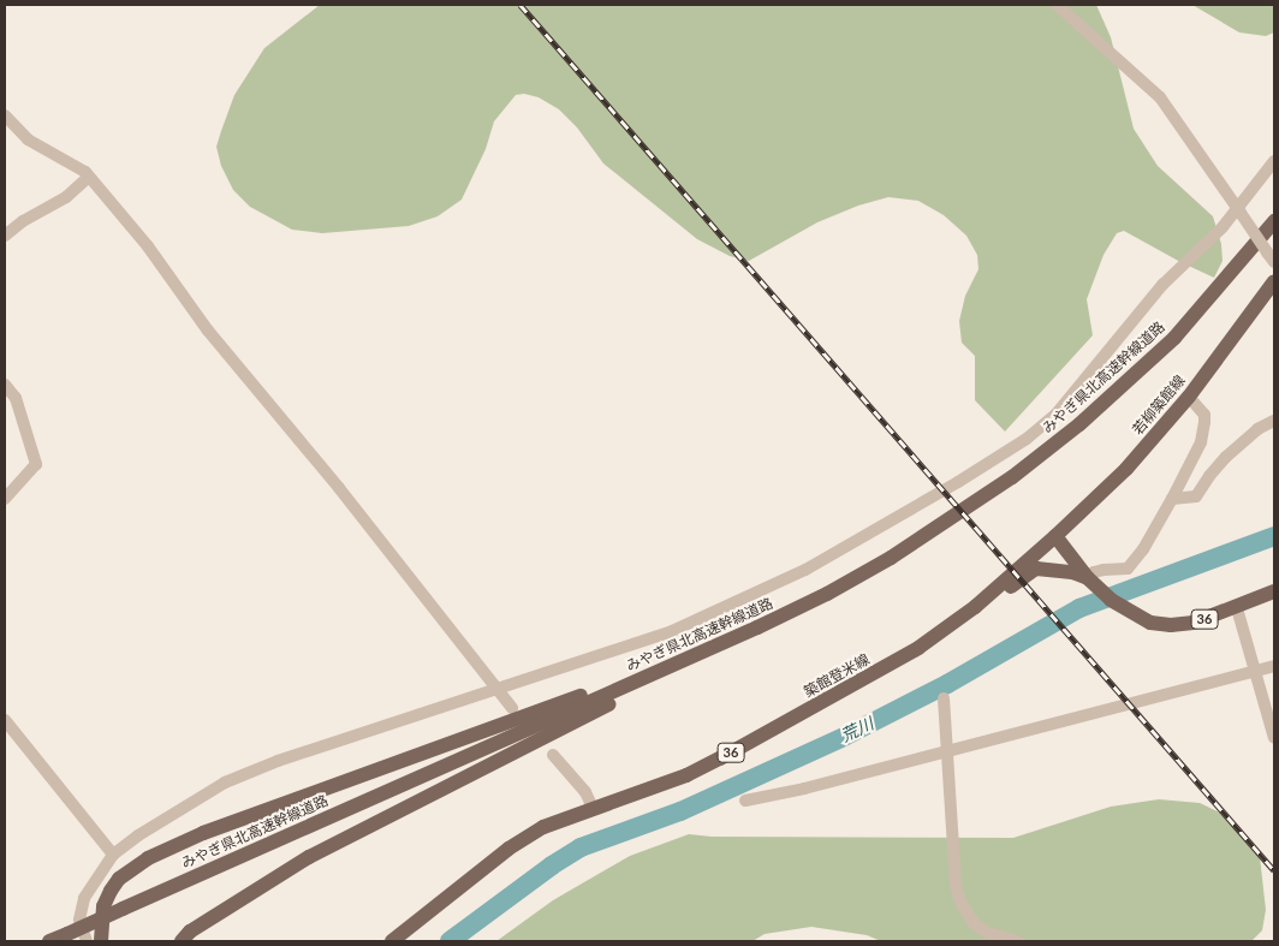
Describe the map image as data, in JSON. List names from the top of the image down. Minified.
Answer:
{"streets":{"main road":["みやぎ県北高速幹線道路","若柳築館線","36","築館登米線"]},"crossings":[["若柳築館線","36"],["若柳築館線","築館登米線"],["36","築館登米線"]],"water":["荒川"]}
